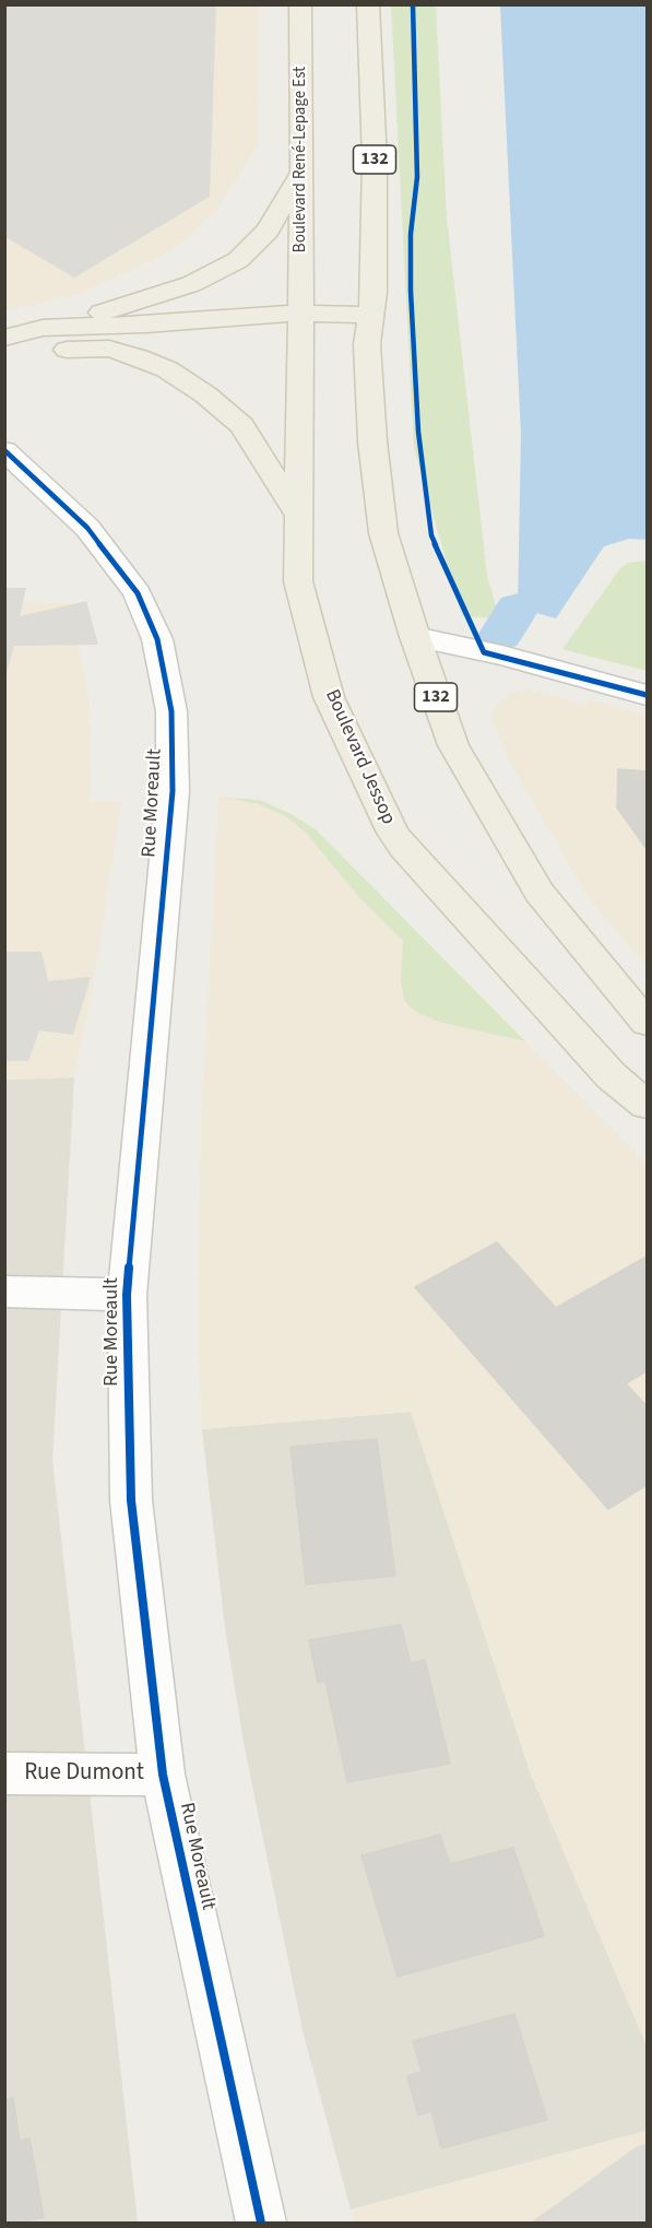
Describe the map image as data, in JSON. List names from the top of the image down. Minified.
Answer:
{"streets":{"main road":["Boulevard René-Lepage Est","132","Boulevard Jessop"],"street":["Rue Moreault","Rue Dumont"]},"crossings":[["Boulevard René-Lepage Est","Boulevard Jessop"],["Rue Moreault","Rue Dumont"]]}
